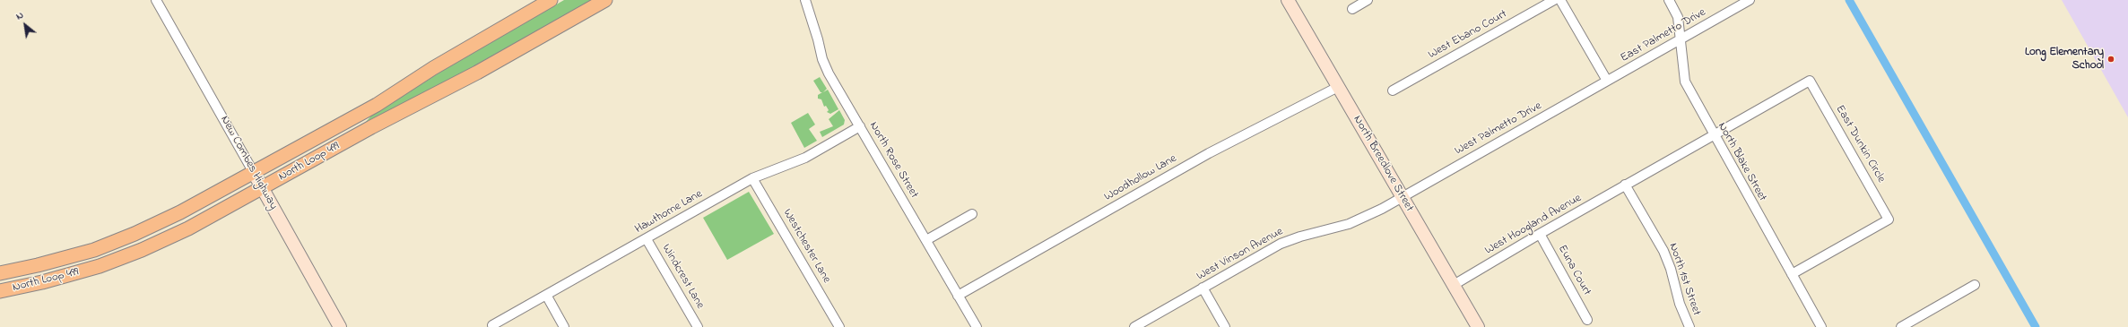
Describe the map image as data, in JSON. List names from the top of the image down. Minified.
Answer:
{"streets":{"main road":["North Loop 499"],"street":["West Ebano Court","East Palmetto Drive","West Palmetto Drive","East Dunkin Circle","North Rose Street","North Blake Street","New Combes Highway","North Breedlove Street","Woodhollow Lane","Hawthorne Lane","West Hoogland Avenue","Westchester Lane","West Vinson Avenue","Euna Court","Windcrest Lane","North 1st Street"]},"crossings":[["East Palmetto Drive","West Palmetto Drive"],["East Palmetto Drive","North Blake Street"],["West Palmetto Drive","North Breedlove Street"],["West Palmetto Drive","West Vinson Avenue"],["East Dunkin Circle","North Blake Street"],["East Dunkin Circle","West Hoogland Avenue"],["North Rose Street","Woodhollow Lane"],["North Rose Street","Hawthorne Lane"],["North Loop 499","New Combes Highway"],["North Blake Street","West Hoogland Avenue"],["North Breedlove Street","Woodhollow Lane"],["North Breedlove Street","West Hoogland Avenue"],["North Breedlove Street","West Vinson Avenue"],["Hawthorne Lane","Westchester Lane"],["Hawthorne Lane","Windcrest Lane"],["West Hoogland Avenue","Euna Court"],["West Hoogland Avenue","North 1st Street"]],"places":["Long Elementary School"],"north":"top left"}
